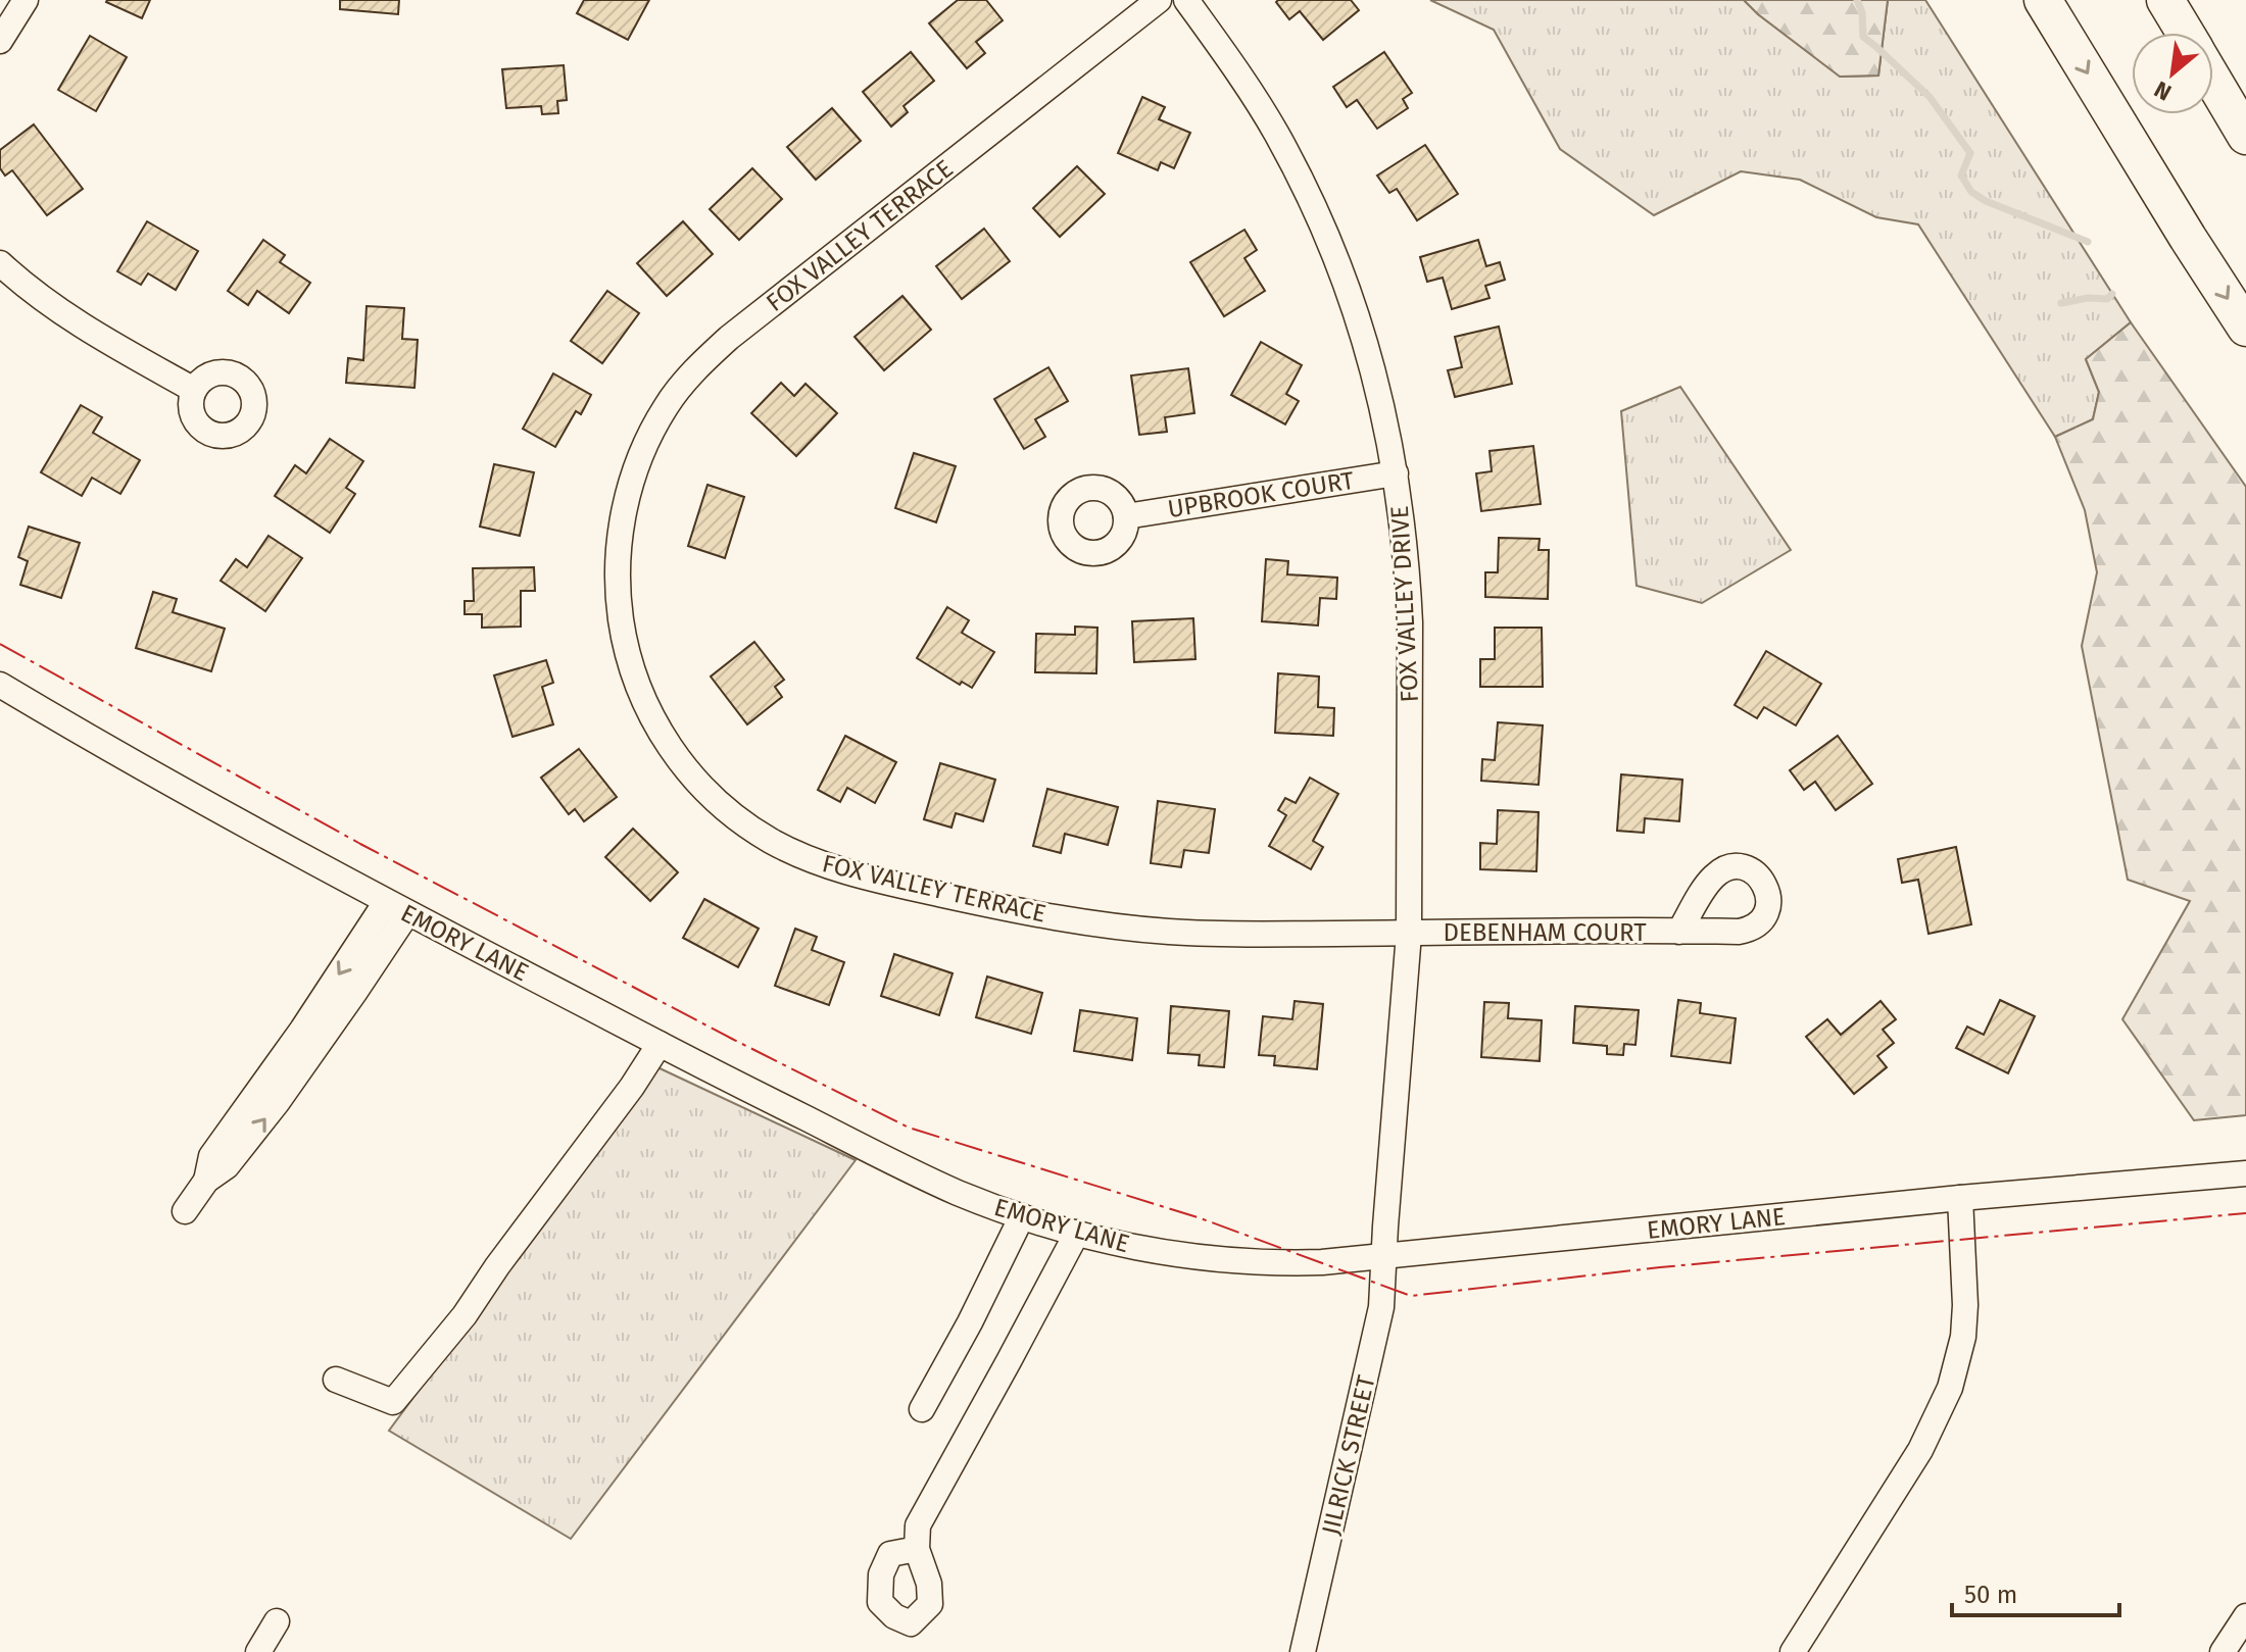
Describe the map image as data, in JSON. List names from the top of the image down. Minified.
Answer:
{"streets":{"street":["FOX VALLEY TERRACE","UPBROOK COURT","FOX VALLEY DRIVE","DEBENHAM COURT","EMORY LANE","JILRICK STREET"]},"crossings":[["FOX VALLEY TERRACE","FOX VALLEY DRIVE"],["FOX VALLEY TERRACE","DEBENHAM COURT"],["UPBROOK COURT","FOX VALLEY DRIVE"],["FOX VALLEY DRIVE","DEBENHAM COURT"],["FOX VALLEY DRIVE","EMORY LANE"],["FOX VALLEY DRIVE","JILRICK STREET"],["EMORY LANE","JILRICK STREET"]],"scale_bar":"50 m","north":"bottom left"}
